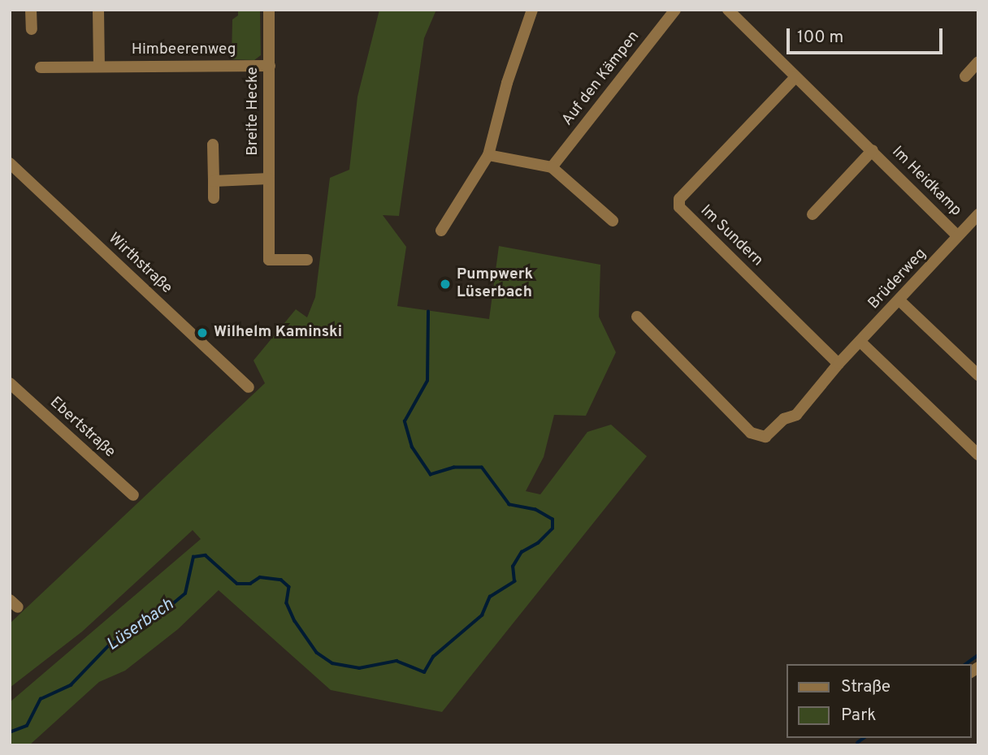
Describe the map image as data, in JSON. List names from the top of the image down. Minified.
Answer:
{"streets":{"street":["Himbeerenweg","Auf den Kämpen","Breite Hecke","Im Heidkamp","Im Sundern","Wirthstraße","Brüderweg","Ebertstraße"]},"crossings":[["Himbeerenweg","Breite Hecke"],["Im Heidkamp","Im Sundern"],["Im Heidkamp","Brüderweg"],["Im Sundern","Brüderweg"]],"water":["Lüserbach"],"places":["Pumpwerk Lüserbach","Wilhelm Kaminski"],"legend":["Straße","Park"],"scale_bar":"100 m"}
